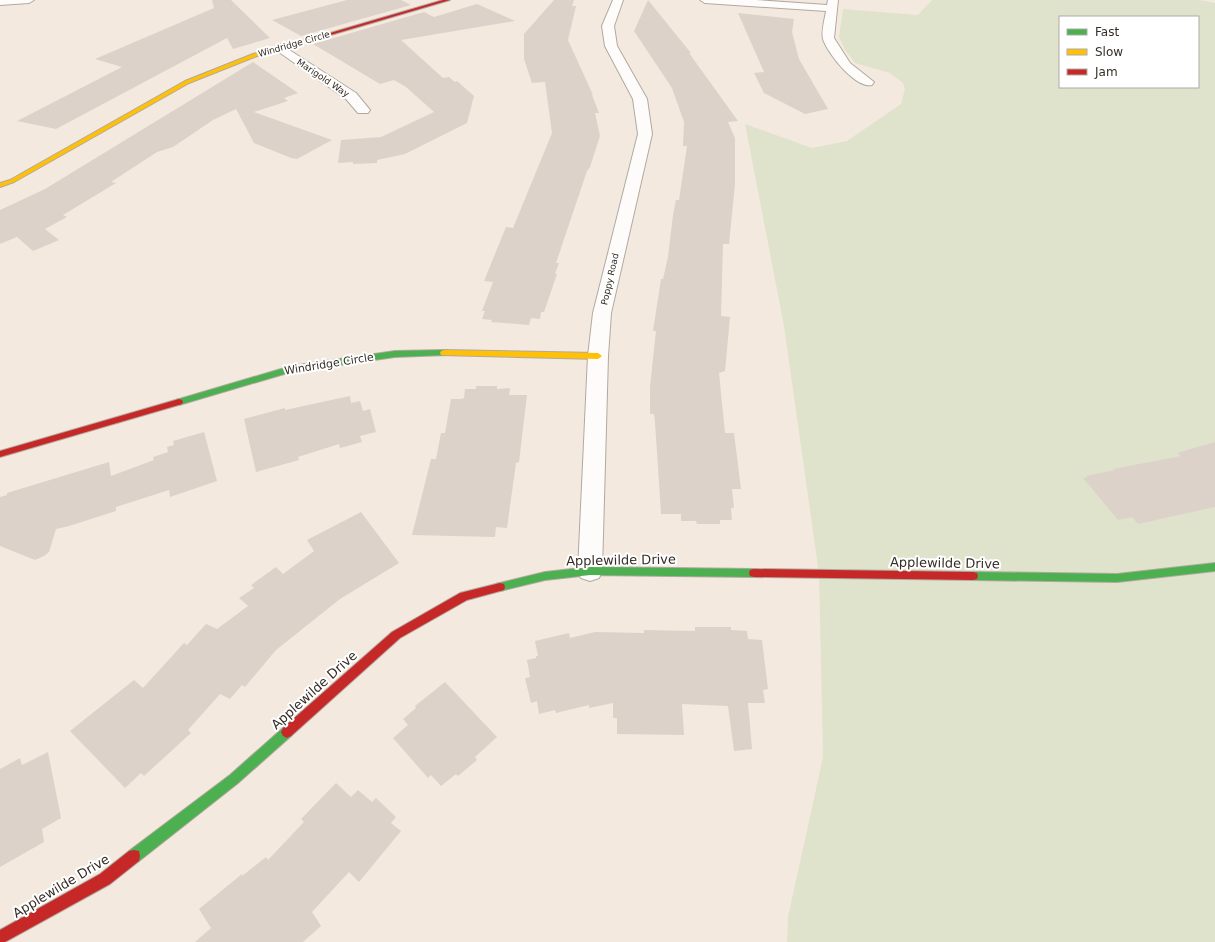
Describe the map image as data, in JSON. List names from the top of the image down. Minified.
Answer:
{"streets":{"street":["Windridge Circle","Marigold Way","Poppy Road","Applewilde Drive"]},"crossings":[["Windridge Circle","Marigold Way"],["Windridge Circle","Poppy Road"],["Poppy Road","Applewilde Drive"]],"legend":["Fast","Slow","Jam"]}
